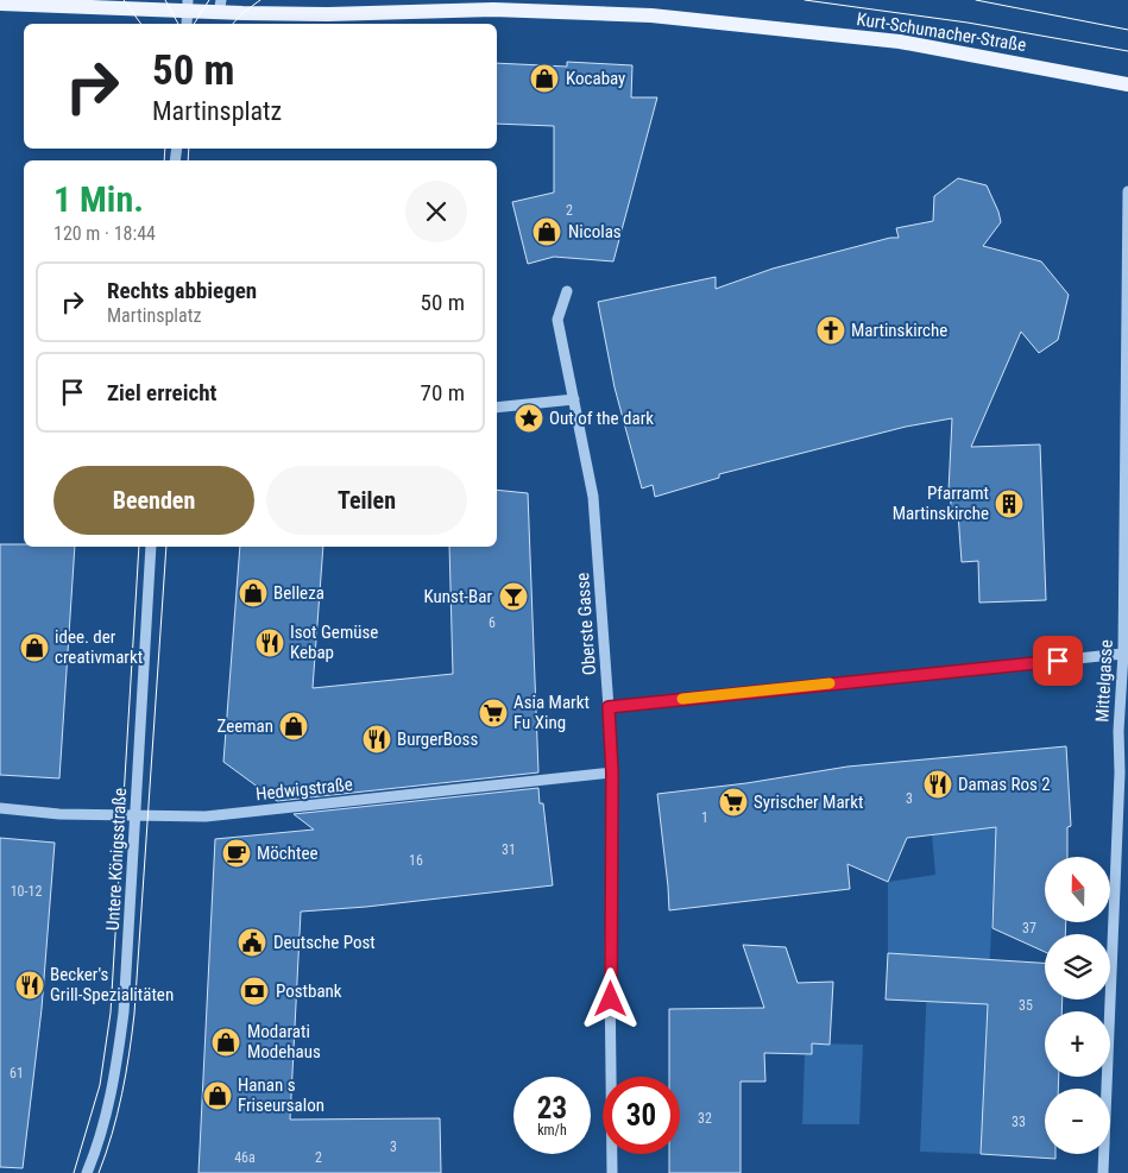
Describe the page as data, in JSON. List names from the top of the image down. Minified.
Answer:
{"streets":{"main road":["Kurt-Schumacher-Straße"],"street":["Oberste Gasse","Mittelgasse","Hedwigstraße","Untere Königsstraße"]},"crossings":[["Oberste Gasse","Hedwigstraße"],["Hedwigstraße","Untere Königsstraße"]],"places":{"shop":["Kocabay","Nicolas","Belleza","idee. der creativmarkt","Zeeman","Modarati Modehaus","Hanan s Friseursalon"],"church":["Martinskirche"],"place":["Out of the dark"],"building":["Pfarramt Martinskirche"],"bar":["Kunst-Bar"],"restaurant":["Isot Gemüse Kebap","BurgerBoss","Damas Ros 2","Becker's Grill-Spezialitäten"],"supermarket":["Asia Markt Fu Xing","Syrischer Markt"],"cafe":["Möchtee"],"public building":["Deutsche Post"],"bank":["Postbank"]},"house_numbers":["2","6","3","1","31","16","10-12","37","35","61","32","33","3","46a","2"],"north":"top","page":{"turn":["50 m","Martinsplatz"],"heading":["1 Min.","120 m · 18:44"],"list":[{"name":"Rechts abbiegen","note":"Martinsplatz","value":"50 m"},{"name":"Ziel erreicht","value":"70 m"}],"buttons":["Beenden","Teilen"],"map_buttons":["+","−"],"speed":"23 km/h","limit":"30"}}
